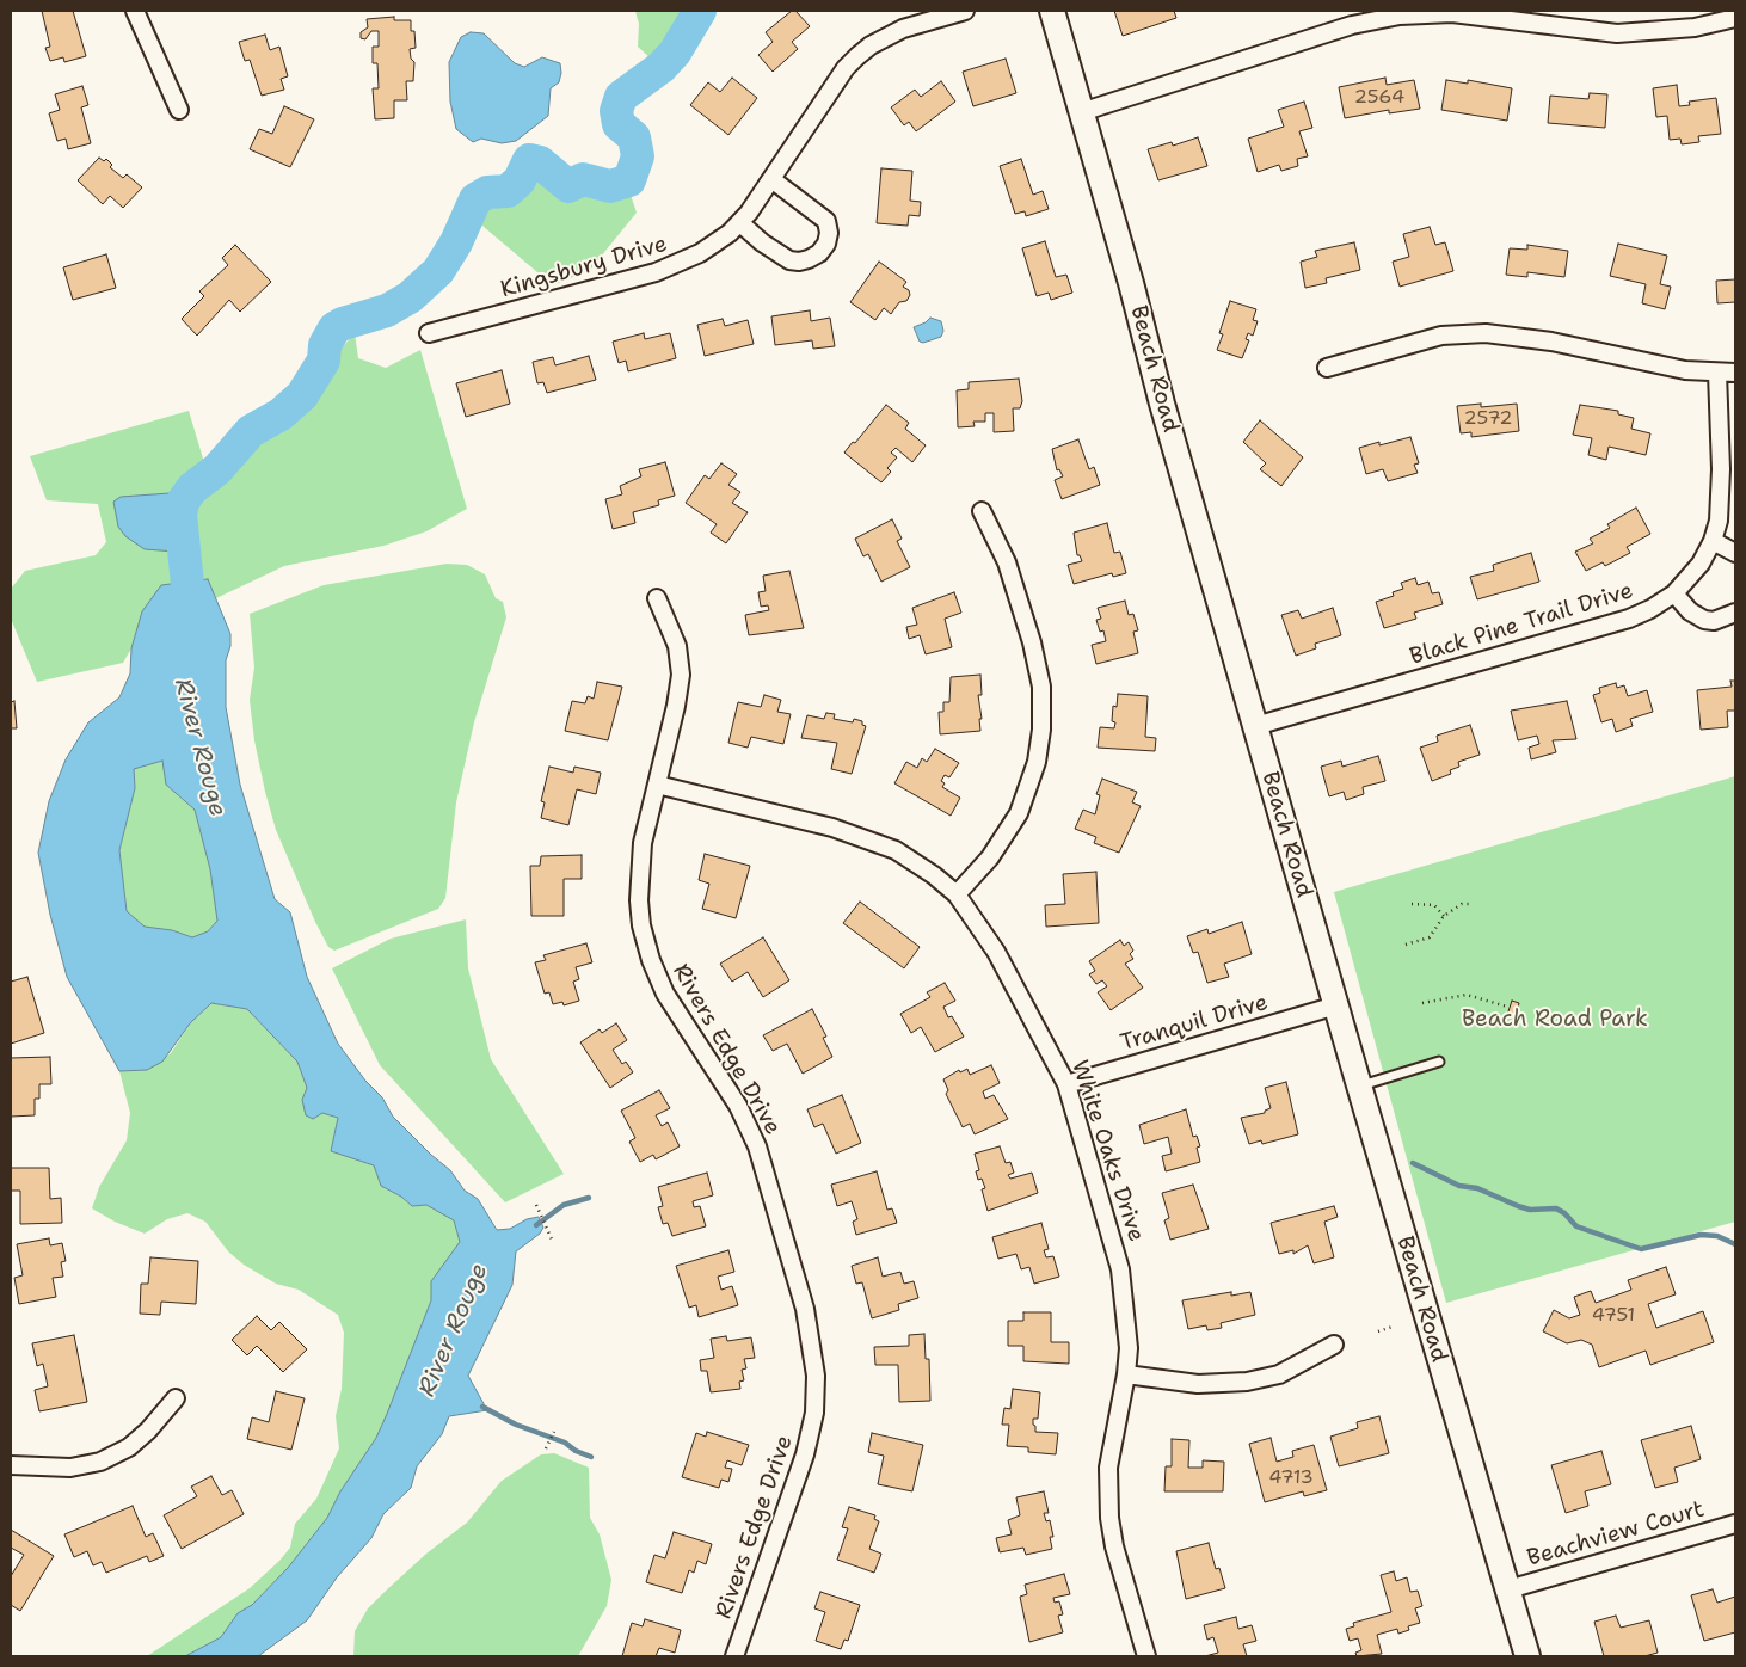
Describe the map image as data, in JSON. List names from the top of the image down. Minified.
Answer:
{"streets":{"street":["Kingsbury Drive","Beach Road","Black Pine Trail Drive","Tranquil Drive","Rivers Edge Drive","White Oaks Drive","Beachview Court"]},"crossings":[["Beach Road","Black Pine Trail Drive"],["Beach Road","Tranquil Drive"],["Beach Road","Beachview Court"],["Tranquil Drive","White Oaks Drive"],["Rivers Edge Drive","White Oaks Drive"]],"water":["River Rouge"],"parks":["Beach Road Park"],"house_numbers":["2564","2572","4751","4713"]}
